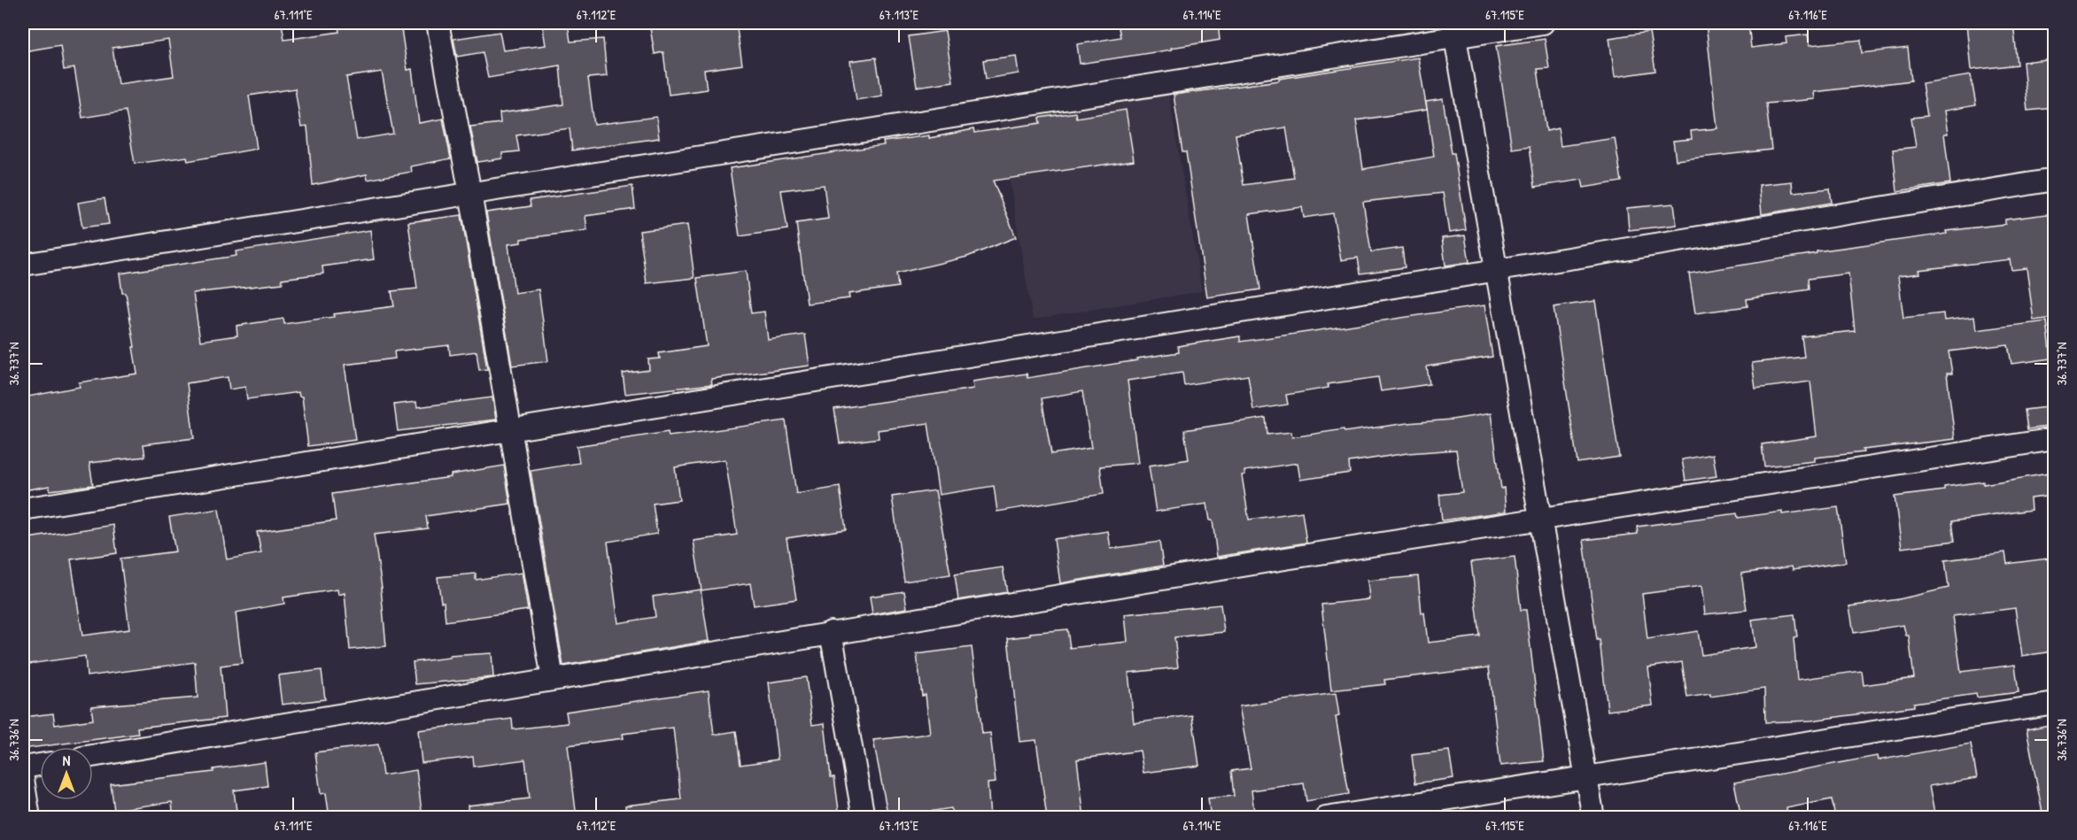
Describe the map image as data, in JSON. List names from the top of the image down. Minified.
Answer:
{"north":"top","coordinates":["67.111°E","67.112°E","67.113°E","67.114°E","67.115°E","67.116°E","36.737°N","36.736°N"]}
